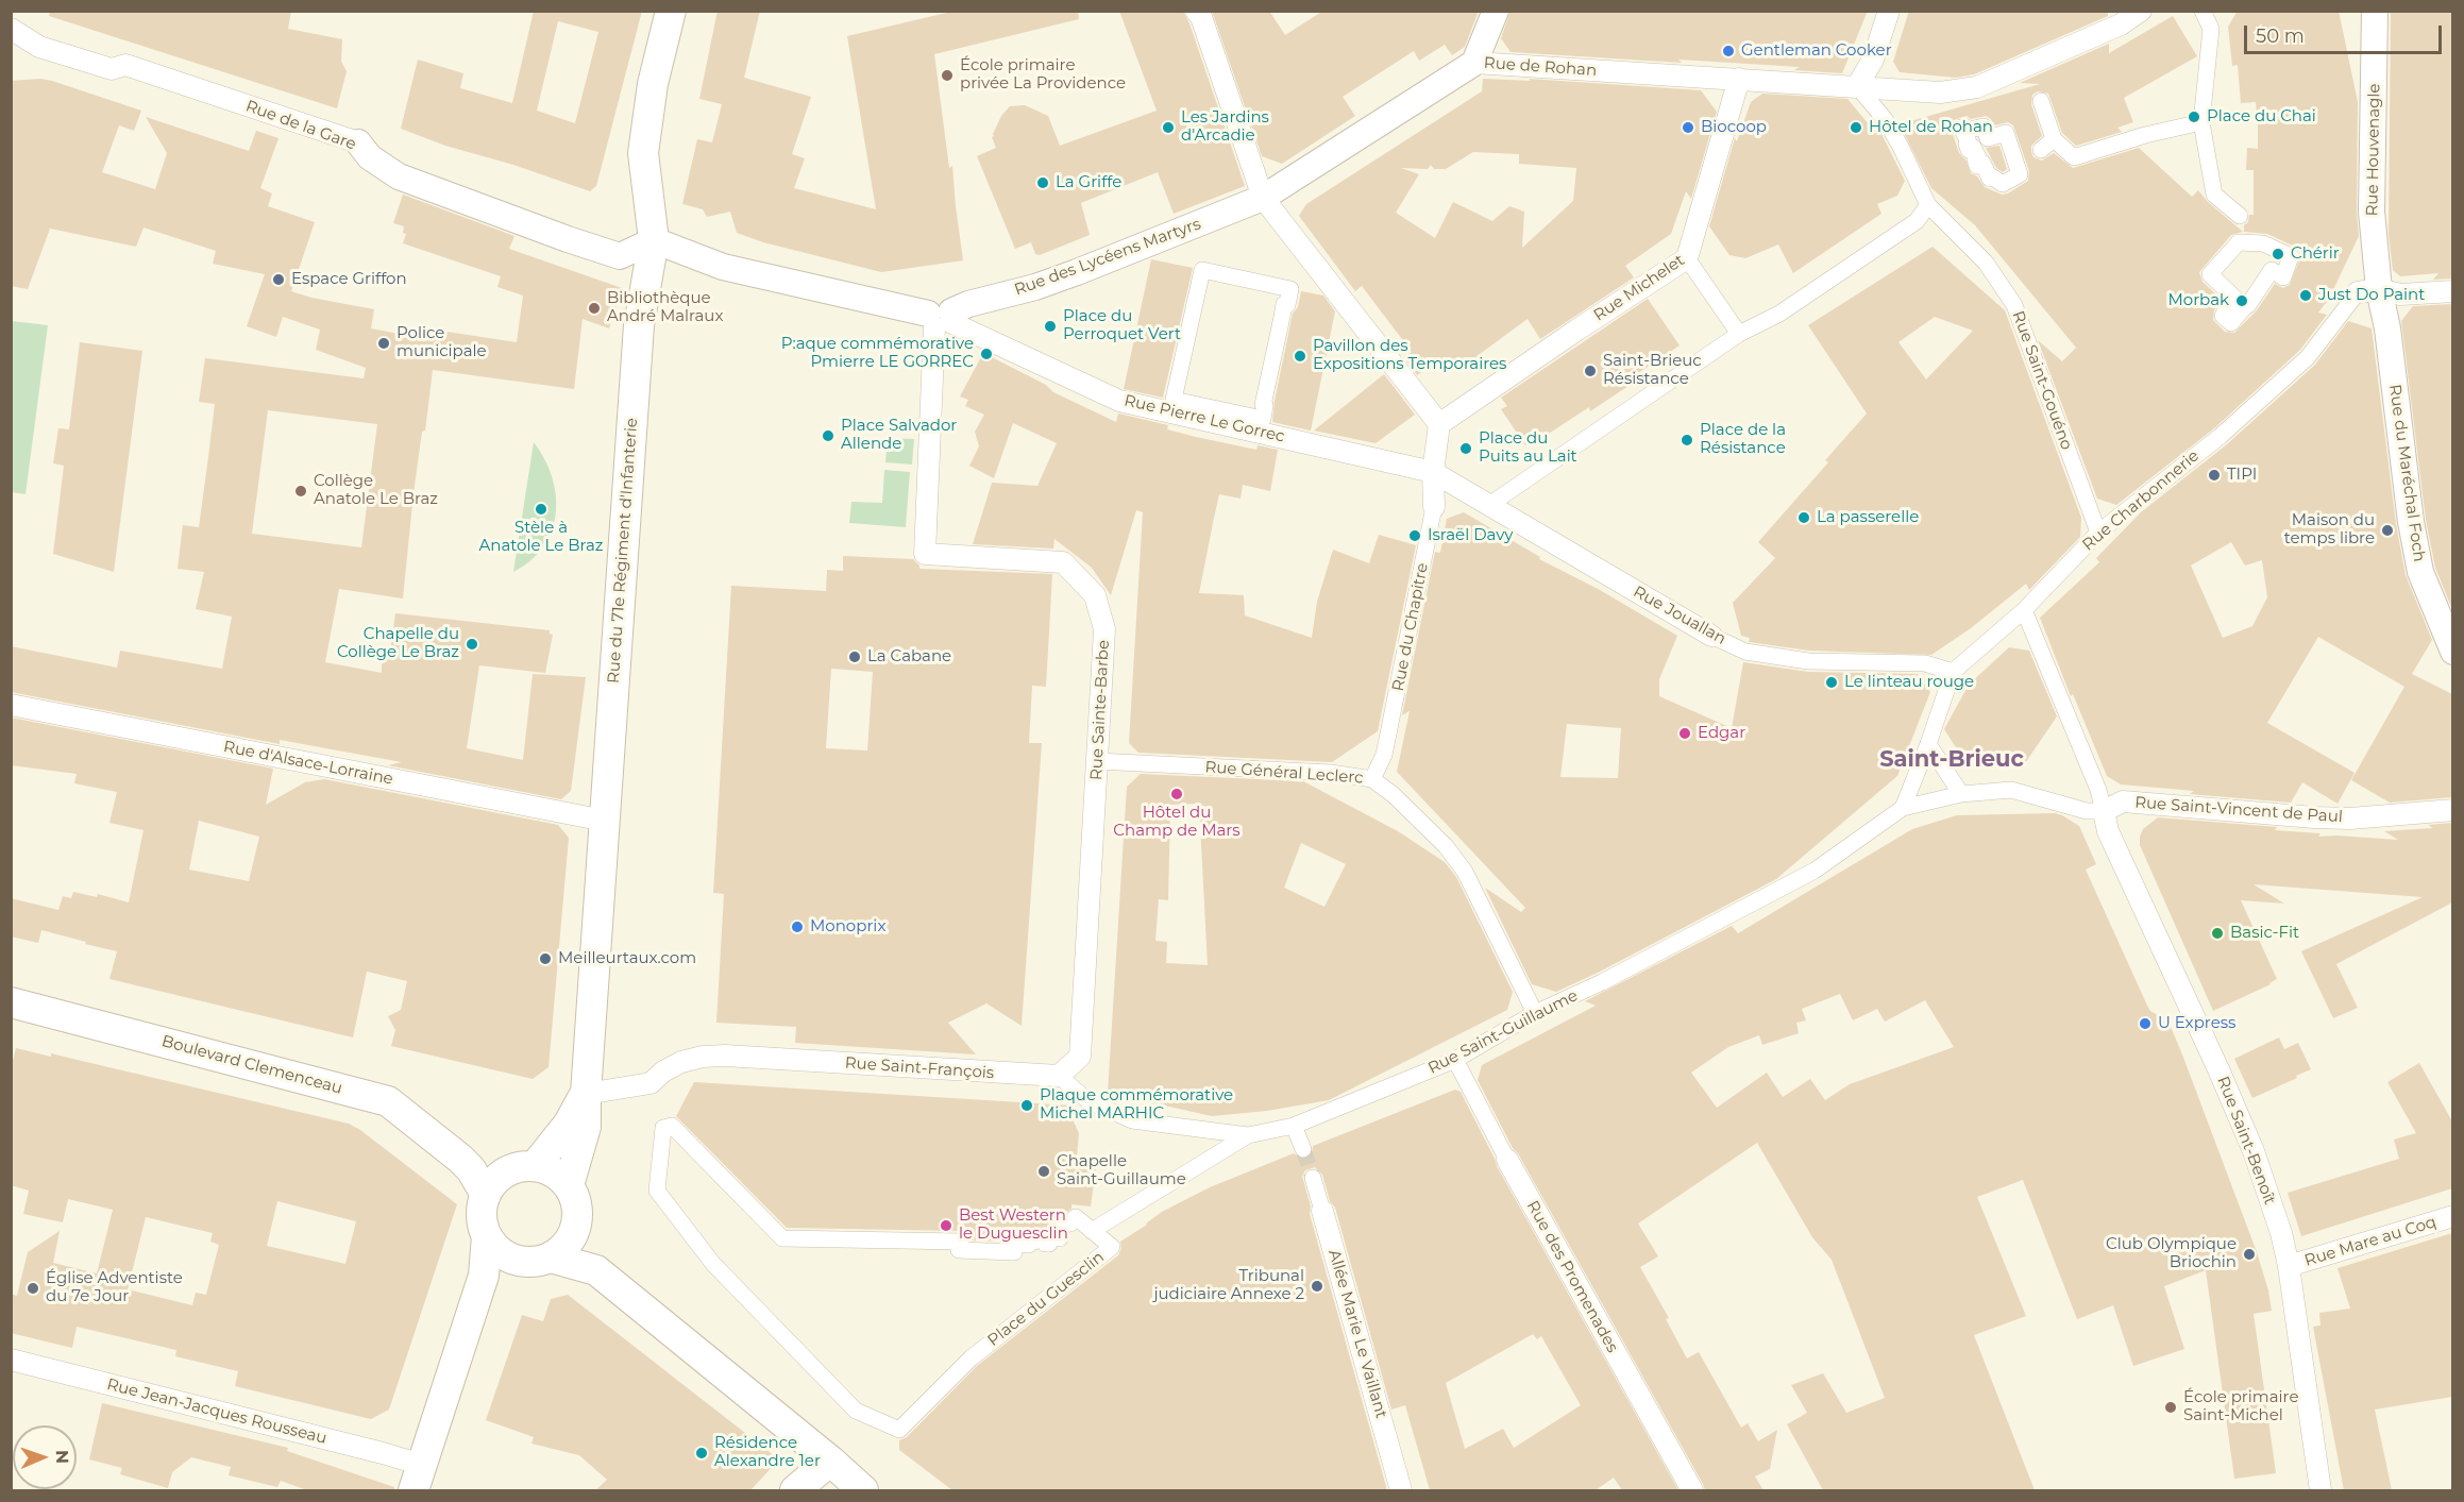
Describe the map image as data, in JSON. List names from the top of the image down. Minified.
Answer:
{"streets":{"main road":["Rue du 71e Régiment d'Infanterie","Boulevard Clemenceau"],"street":["Rue de Rohan","Rue de la Gare","Rue Houvenagle","Rue des Lycéens Martyrs","Rue Michelet","Rue Saint-Gouéno","Rue Pierre Le Gorrec","Rue du Maréchal Foch","Rue Charbonnerie","Rue Jouallan","Rue du Chapitre","Rue Sainte-Barbe","Rue d'Alsace-Lorraine","Rue Général Leclerc","Rue Saint-Vincent de Paul","Rue Saint-Guillaume","Rue Saint-François","Rue Saint-Benoît","Rue Mare au Coq","Rue des Promenades","Place du Guesclin","Allée Marie Le Vaillant","Rue Jean-Jacques Rousseau"]},"crossings":[["Rue de Rohan","Rue des Lycéens Martyrs"],["Rue de Rohan","Rue Michelet"],["Rue de Rohan","Rue Saint-Gouéno"],["Rue de la Gare","Rue du 71e Régiment d'Infanterie"],["Rue Houvenagle","Rue du Maréchal Foch"],["Rue Houvenagle","Rue Charbonnerie"],["Rue des Lycéens Martyrs","Rue Pierre Le Gorrec"],["Rue des Lycéens Martyrs","Rue Sainte-Barbe"],["Rue Saint-Gouéno","Rue Charbonnerie"],["Rue Pierre Le Gorrec","Rue Jouallan"],["Rue Pierre Le Gorrec","Rue du Chapitre"],["Rue Pierre Le Gorrec","Rue Sainte-Barbe"],["Rue du Maréchal Foch","Rue Charbonnerie"],["Rue Charbonnerie","Rue Jouallan"],["Rue du 71e Régiment d'Infanterie","Rue d'Alsace-Lorraine"],["Rue du 71e Régiment d'Infanterie","Boulevard Clemenceau"],["Rue du 71e Régiment d'Infanterie","Rue Saint-François"],["Rue Jouallan","Rue du Chapitre"],["Rue du Chapitre","Rue Général Leclerc"],["Rue Sainte-Barbe","Rue Général Leclerc"],["Rue Sainte-Barbe","Rue Saint-François"],["Rue Général Leclerc","Rue Saint-Guillaume"],["Rue Saint-Vincent de Paul","Rue Saint-Benoît"],["Rue Saint-Guillaume","Rue des Promenades"],["Rue Saint-Guillaume","Place du Guesclin"],["Rue Saint-Benoît","Rue Mare au Coq"]],"districts":["Saint-Brieuc"],"places":["Gentleman Cooker","École primaire privée La Providence","Place du Chai","Les Jardins d'Arcadie","Biocoop","Hôtel de Rohan","La Griffe","Chérir","Espace Griffon","Just Do Paint","Morbak","Bibliothèque André Malraux","Place du Perroquet Vert","Police municipale","P:aque commémorative Pmierre LE GORREC","Pavillon des Expositions Temporaires","Saint-Brieuc Résistance","Place Salvador Allende","Place de la Résistance","Place du Puits au Lait","TIPI","Collège Anatole Le Braz","Stèle à Anatole Le Braz","La passerelle","Maison du temps libre","Israël Davy","Chapelle du Collège Le Braz","La Cabane","Le linteau rouge","Edgar","Hôtel du Champ de Mars","Monoprix","Basic-Fit","Meilleurtaux.com","U Express","Plaque commémorative Michel MARHIC","Chapelle Saint-Guillaume","Best Western le Duguesclin","Club Olympique Briochin","Tribunal judiciaire Annexe 2","Église Adventiste du 7e Jour","École primaire Saint-Michel","Résidence Alexandre 1er"],"scale_bar":"50 m","north":"right"}
